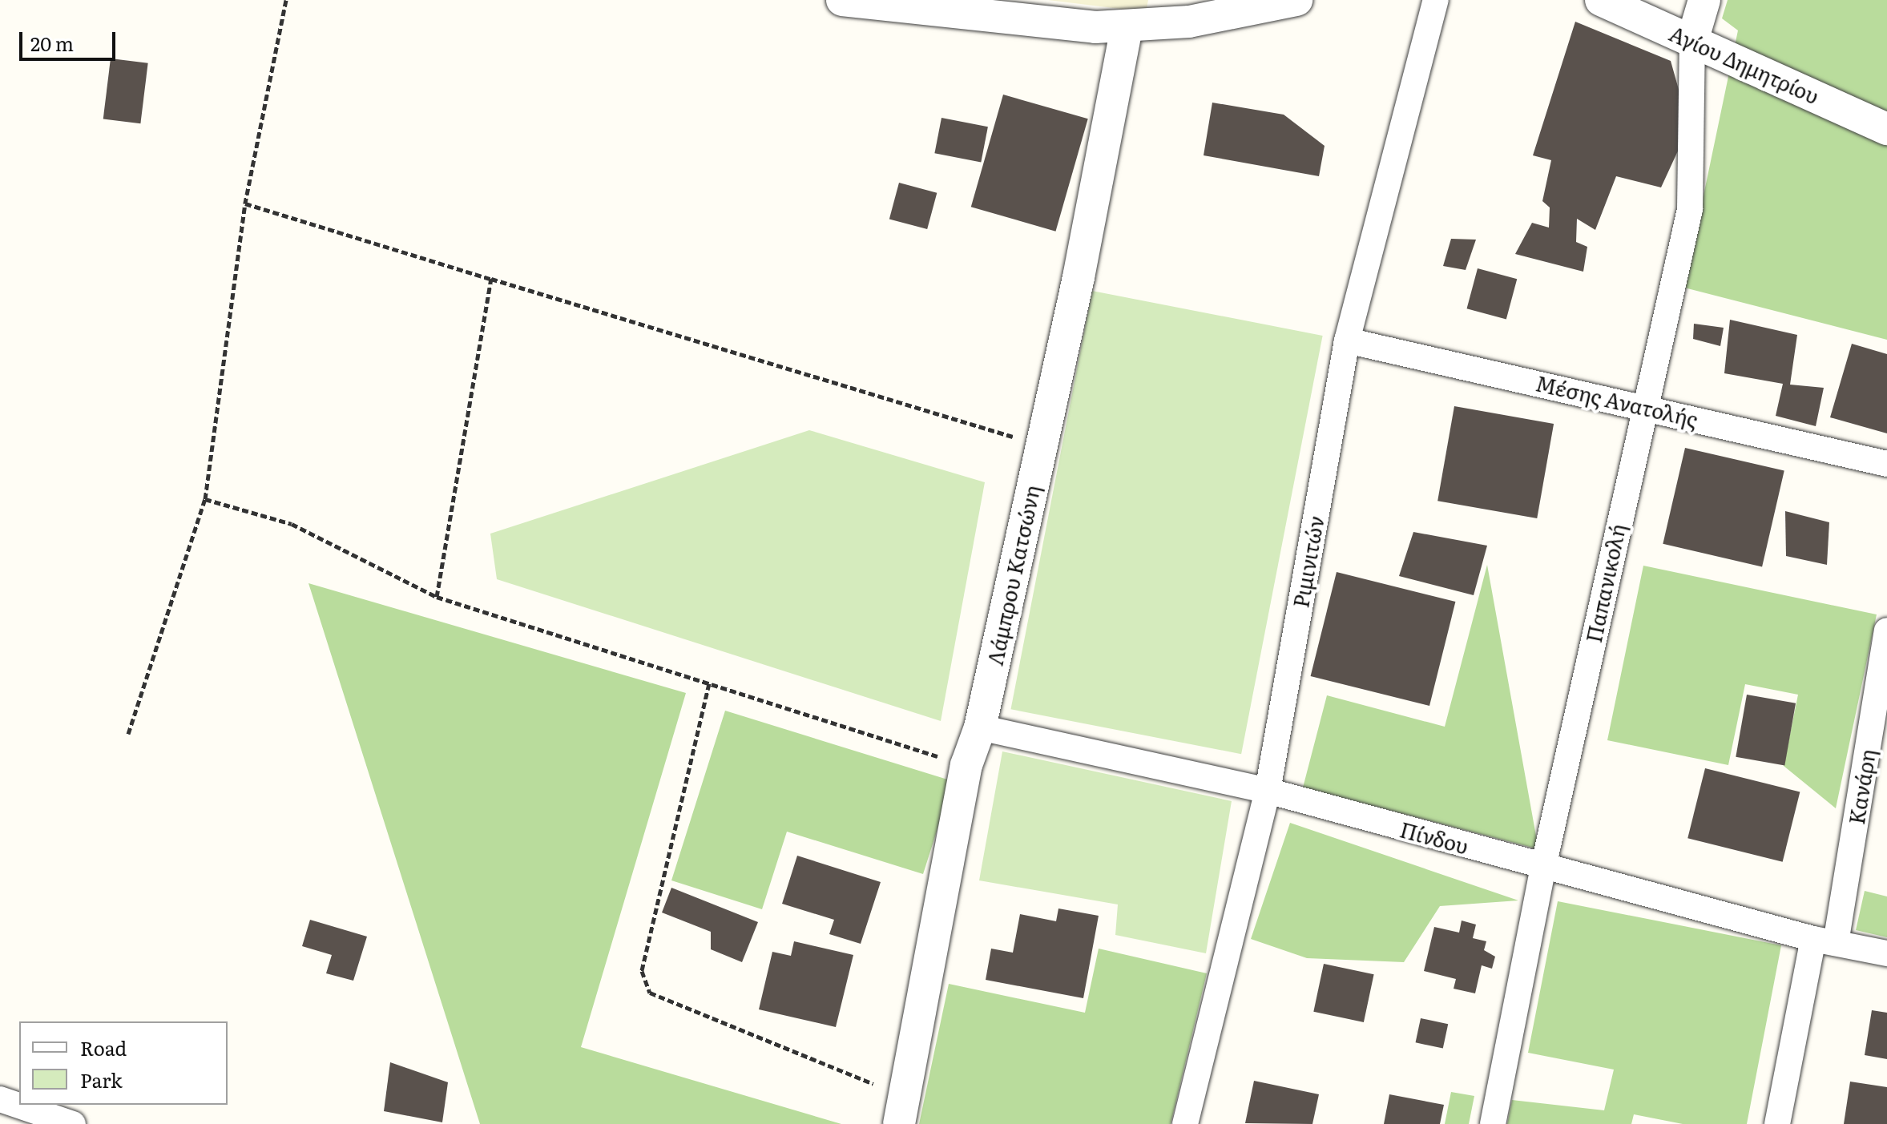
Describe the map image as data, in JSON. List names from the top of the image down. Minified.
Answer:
{"streets":{"street":["Αγίου Δημητρίου","Μέσης Ανατολής","Ριμινιτών","Λάμπρου Κατσώνη","Παπανικολή","Κανάρη","Πίνδου"]},"crossings":[["Αγίου Δημητρίου","Παπανικολή"],["Μέσης Ανατολής","Ριμινιτών"],["Μέσης Ανατολής","Παπανικολή"],["Ριμινιτών","Πίνδου"],["Λάμπρου Κατσώνη","Πίνδου"],["Παπανικολή","Πίνδου"],["Κανάρη","Πίνδου"]],"legend":["Road","Park"],"scale_bar":"20 m"}
